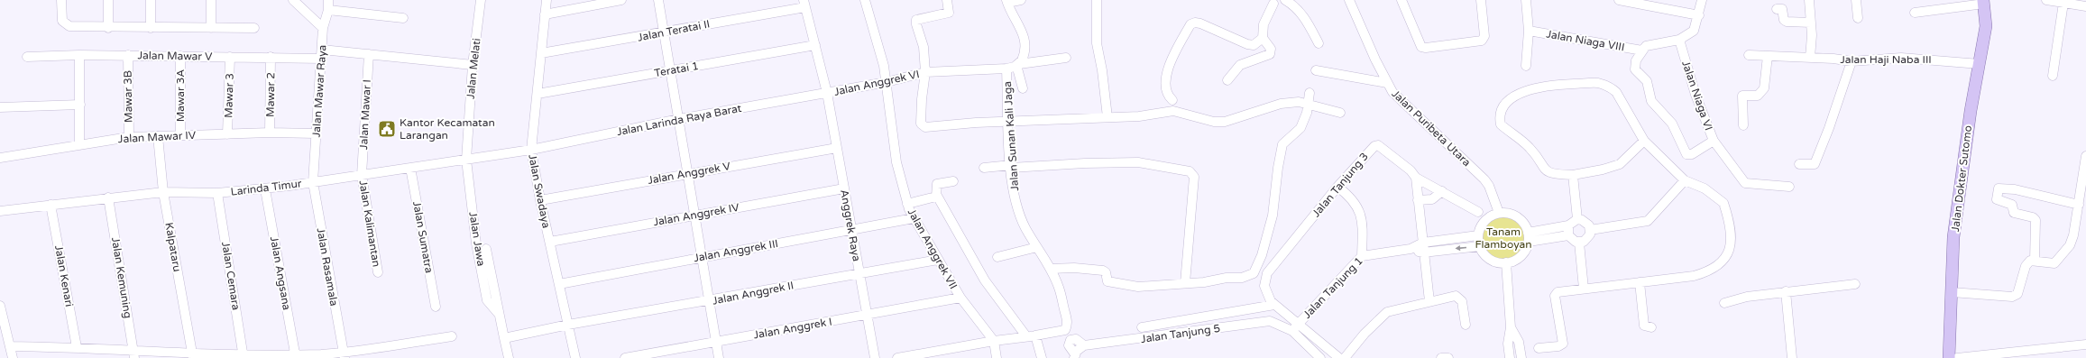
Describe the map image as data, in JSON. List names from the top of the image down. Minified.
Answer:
{"streets":{"main road":["Jalan Dokter Sutomo"],"street":["Jalan Teratai II","Jalan Niaga VIII","Jalan Mawar V","Jalan Haji Naba III","Jalan Melati","Teratai 1","Jalan Anggrek VI","Jalan Mawar Raya","Mawar 2","Mawar 3A","Mawar 3","Jalan Niaga VI","Mawar 3B","Jalan Mawar I","Jalan Larinda Raya Barat","Jalan Puribeta Utara","Jalan Sunan Kali Jaga","Jalan Mawar IV","Jalan Anggrek V","Jalan Tanjung 3","Larinda Timur","Jalan Swadaya","Jalan Anggrek IV","Jalan Kalimantan","Anggrek Raya","Jalan Sumatra","Jalan Jawa","Kalpataru","Jalan Anggrek VII","Jalan Anggrek III","Jalan Rasamala","Jalan Angsana","Jalan Kenari","Jalan Cemara","Jalan Kemuning","Jalan Tanjung 1","Jalan Anggrek II","Jalan Anggrek I","Jalan Tanjung 5"]},"crossings":[["Jalan Teratai II","Jalan Swadaya"],["Jalan Teratai II","Anggrek Raya"],["Jalan Mawar V","Jalan Melati"],["Jalan Mawar V","Jalan Mawar Raya"],["Jalan Mawar V","Mawar 2"],["Jalan Mawar V","Mawar 3A"],["Jalan Mawar V","Mawar 3"],["Jalan Mawar V","Mawar 3B"],["Jalan Mawar V","Jalan Mawar I"],["Jalan Haji Naba III","Jalan Dokter Sutomo"],["Jalan Melati","Larinda Timur"],["Jalan Melati","Jalan Jawa"],["Teratai 1","Jalan Swadaya"],["Teratai 1","Anggrek Raya"],["Jalan Anggrek VI","Jalan Larinda Raya Barat"],["Jalan Anggrek VI","Jalan Sunan Kali Jaga"],["Jalan Anggrek VI","Anggrek Raya"],["Jalan Anggrek VI","Jalan Anggrek VII"],["Jalan Mawar Raya","Jalan Mawar IV"],["Jalan Mawar Raya","Larinda Timur"],["Jalan Mawar Raya","Jalan Rasamala"],["Mawar 2","Jalan Mawar IV"],["Mawar 3A","Jalan Mawar IV"],["Mawar 3","Jalan Mawar IV"],["Mawar 3B","Jalan Mawar IV"],["Jalan Mawar I","Larinda Timur"],["Jalan Mawar I","Jalan Kalimantan"],["Jalan Larinda Raya Barat","Larinda Timur"],["Jalan Larinda Raya Barat","Jalan Swadaya"],["Jalan Larinda Raya Barat","Anggrek Raya"],["Jalan Sunan Kali Jaga","Jalan Anggrek VII"],["Jalan Mawar IV","Kalpataru"],["Jalan Anggrek V","Jalan Swadaya"],["Jalan Anggrek V","Anggrek Raya"],["Jalan Tanjung 3","Jalan Tanjung 1"],["Jalan Tanjung 3","Jalan Tanjung 5"],["Larinda Timur","Jalan Swadaya"],["Larinda Timur","Jalan Kalimantan"],["Larinda Timur","Jalan Sumatra"],["Larinda Timur","Jalan Jawa"],["Larinda Timur","Kalpataru"],["Larinda Timur","Jalan Rasamala"],["Larinda Timur","Jalan Angsana"],["Larinda Timur","Jalan Kenari"],["Larinda Timur","Jalan Cemara"],["Larinda Timur","Jalan Kemuning"],["Jalan Swadaya","Jalan Anggrek IV"],["Jalan Swadaya","Jalan Anggrek III"],["Jalan Swadaya","Jalan Anggrek II"],["Jalan Anggrek IV","Anggrek Raya"],["Anggrek Raya","Jalan Anggrek III"],["Anggrek Raya","Jalan Anggrek II"],["Anggrek Raya","Jalan Anggrek I"],["Jalan Anggrek VII","Jalan Anggrek III"],["Jalan Anggrek VII","Jalan Anggrek II"],["Jalan Anggrek VII","Jalan Anggrek I"],["Jalan Tanjung 1","Jalan Tanjung 5"]],"parks":["Tanam Flamboyan"],"places":{"public building":["Kantor Kecamatan Larangan"]}}
